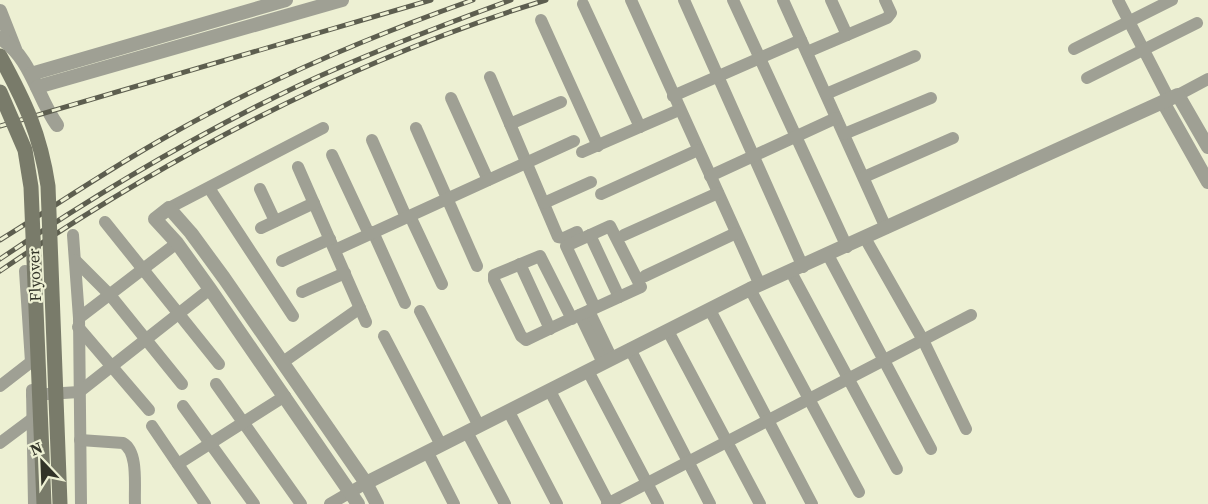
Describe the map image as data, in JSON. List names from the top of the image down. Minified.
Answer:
{"streets":{"main road":["Flyover"]},"north":"top left"}
